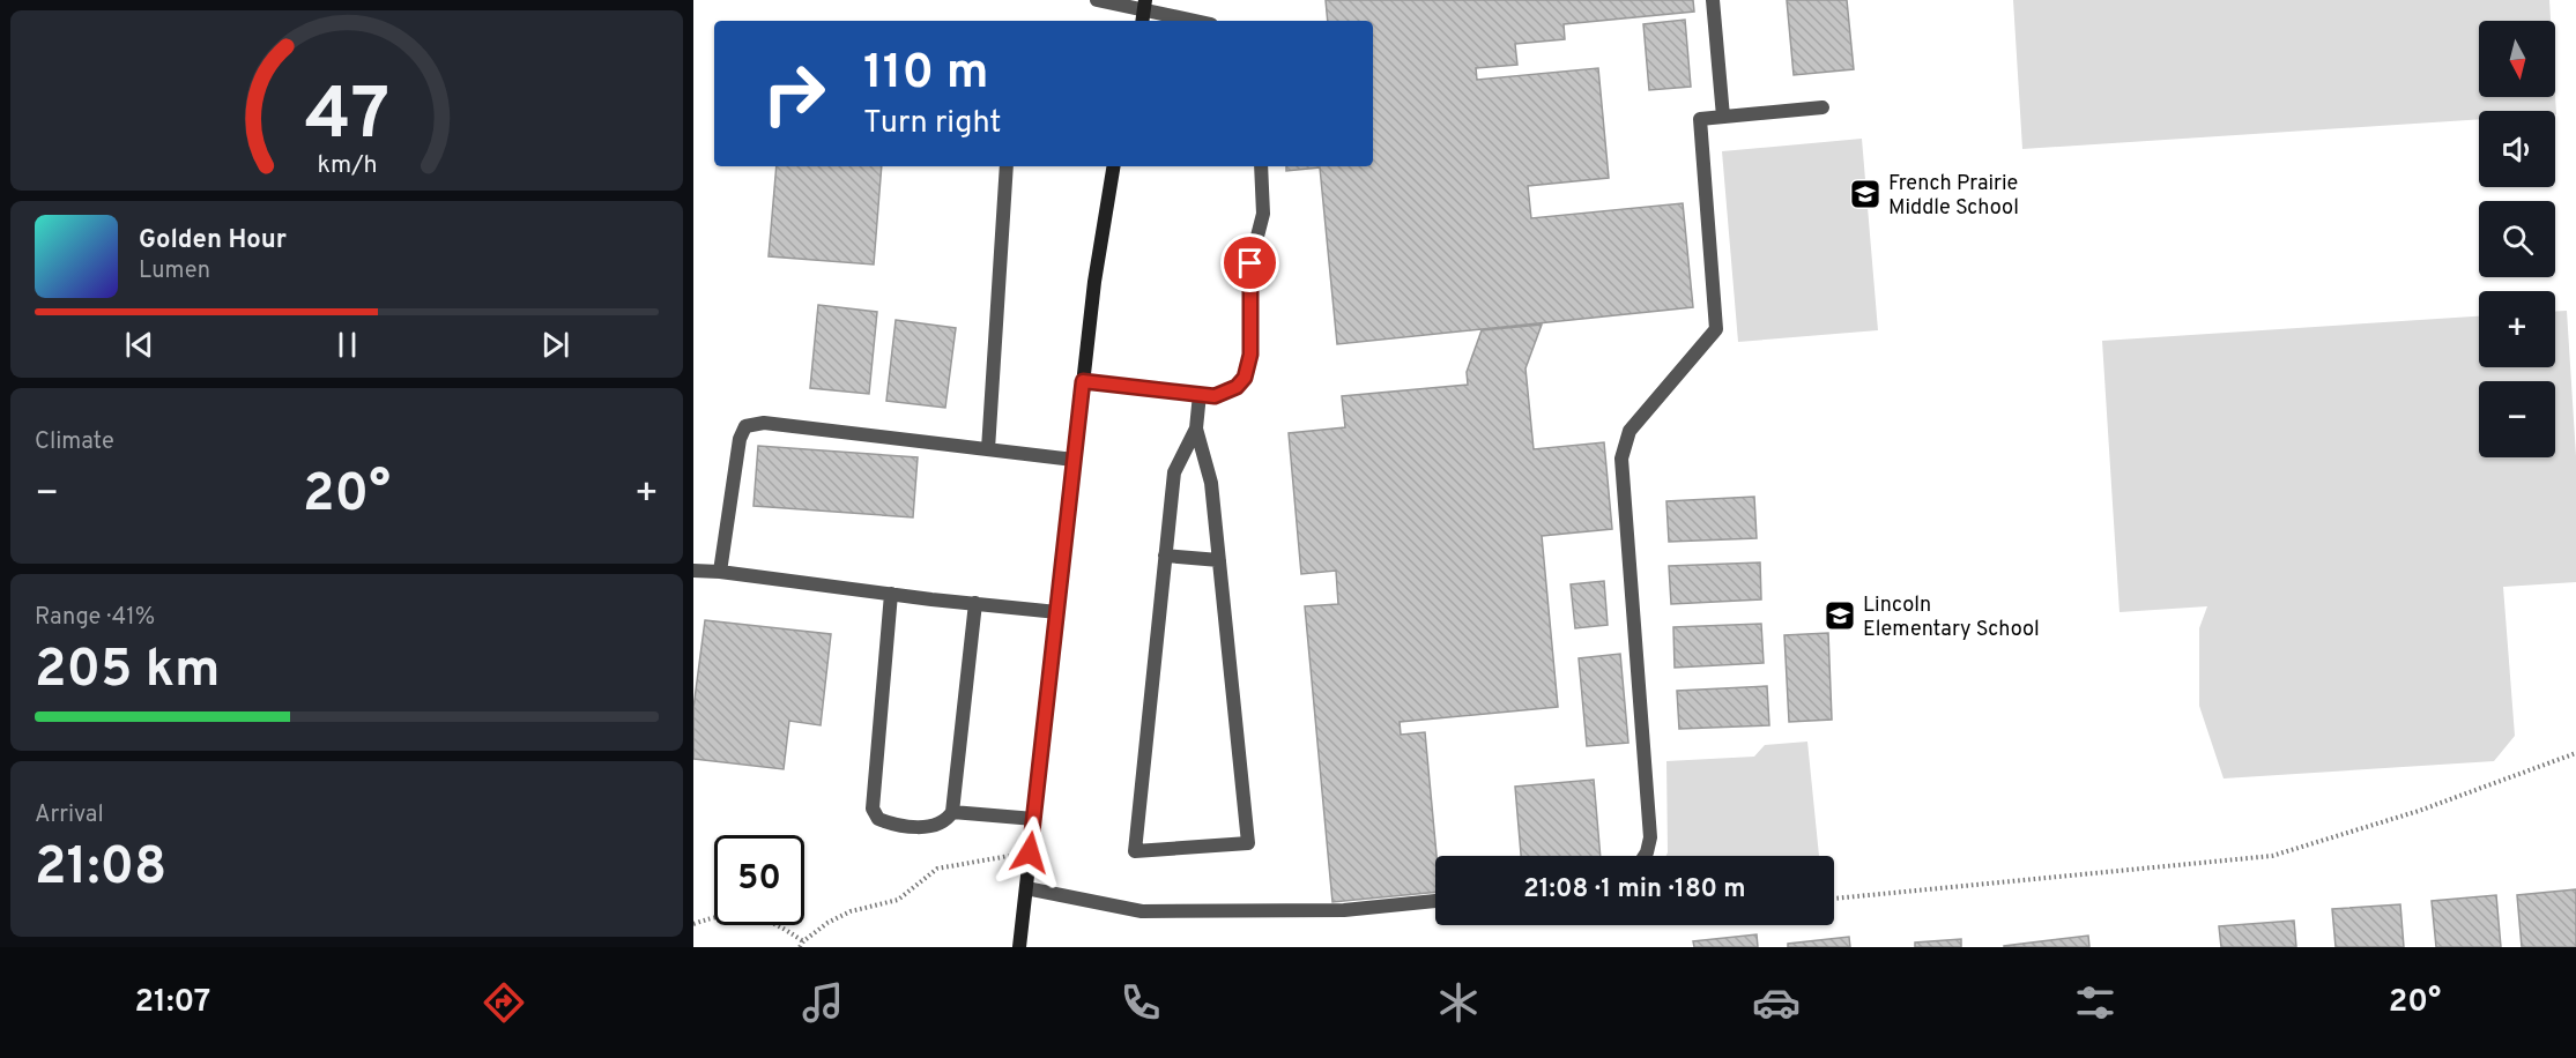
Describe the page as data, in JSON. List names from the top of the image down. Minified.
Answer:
{"places":{"school or university":["French Prairie Middle School","Lincoln Elementary School"]},"north":"bottom","page":{"map_buttons":["+","−"],"turn":["110 m","Turn right"],"song":["Golden Hour","Lumen"],"tile":["Climate",["Range · 41%","205 km"],["Arrival","21:08"]],"heat":["−","20°","+"],"limit":"50","trip":"21:08 · 1 min · 180 m","tabs":["21:07","20°"],"gauge":["47","km/h"]}}
